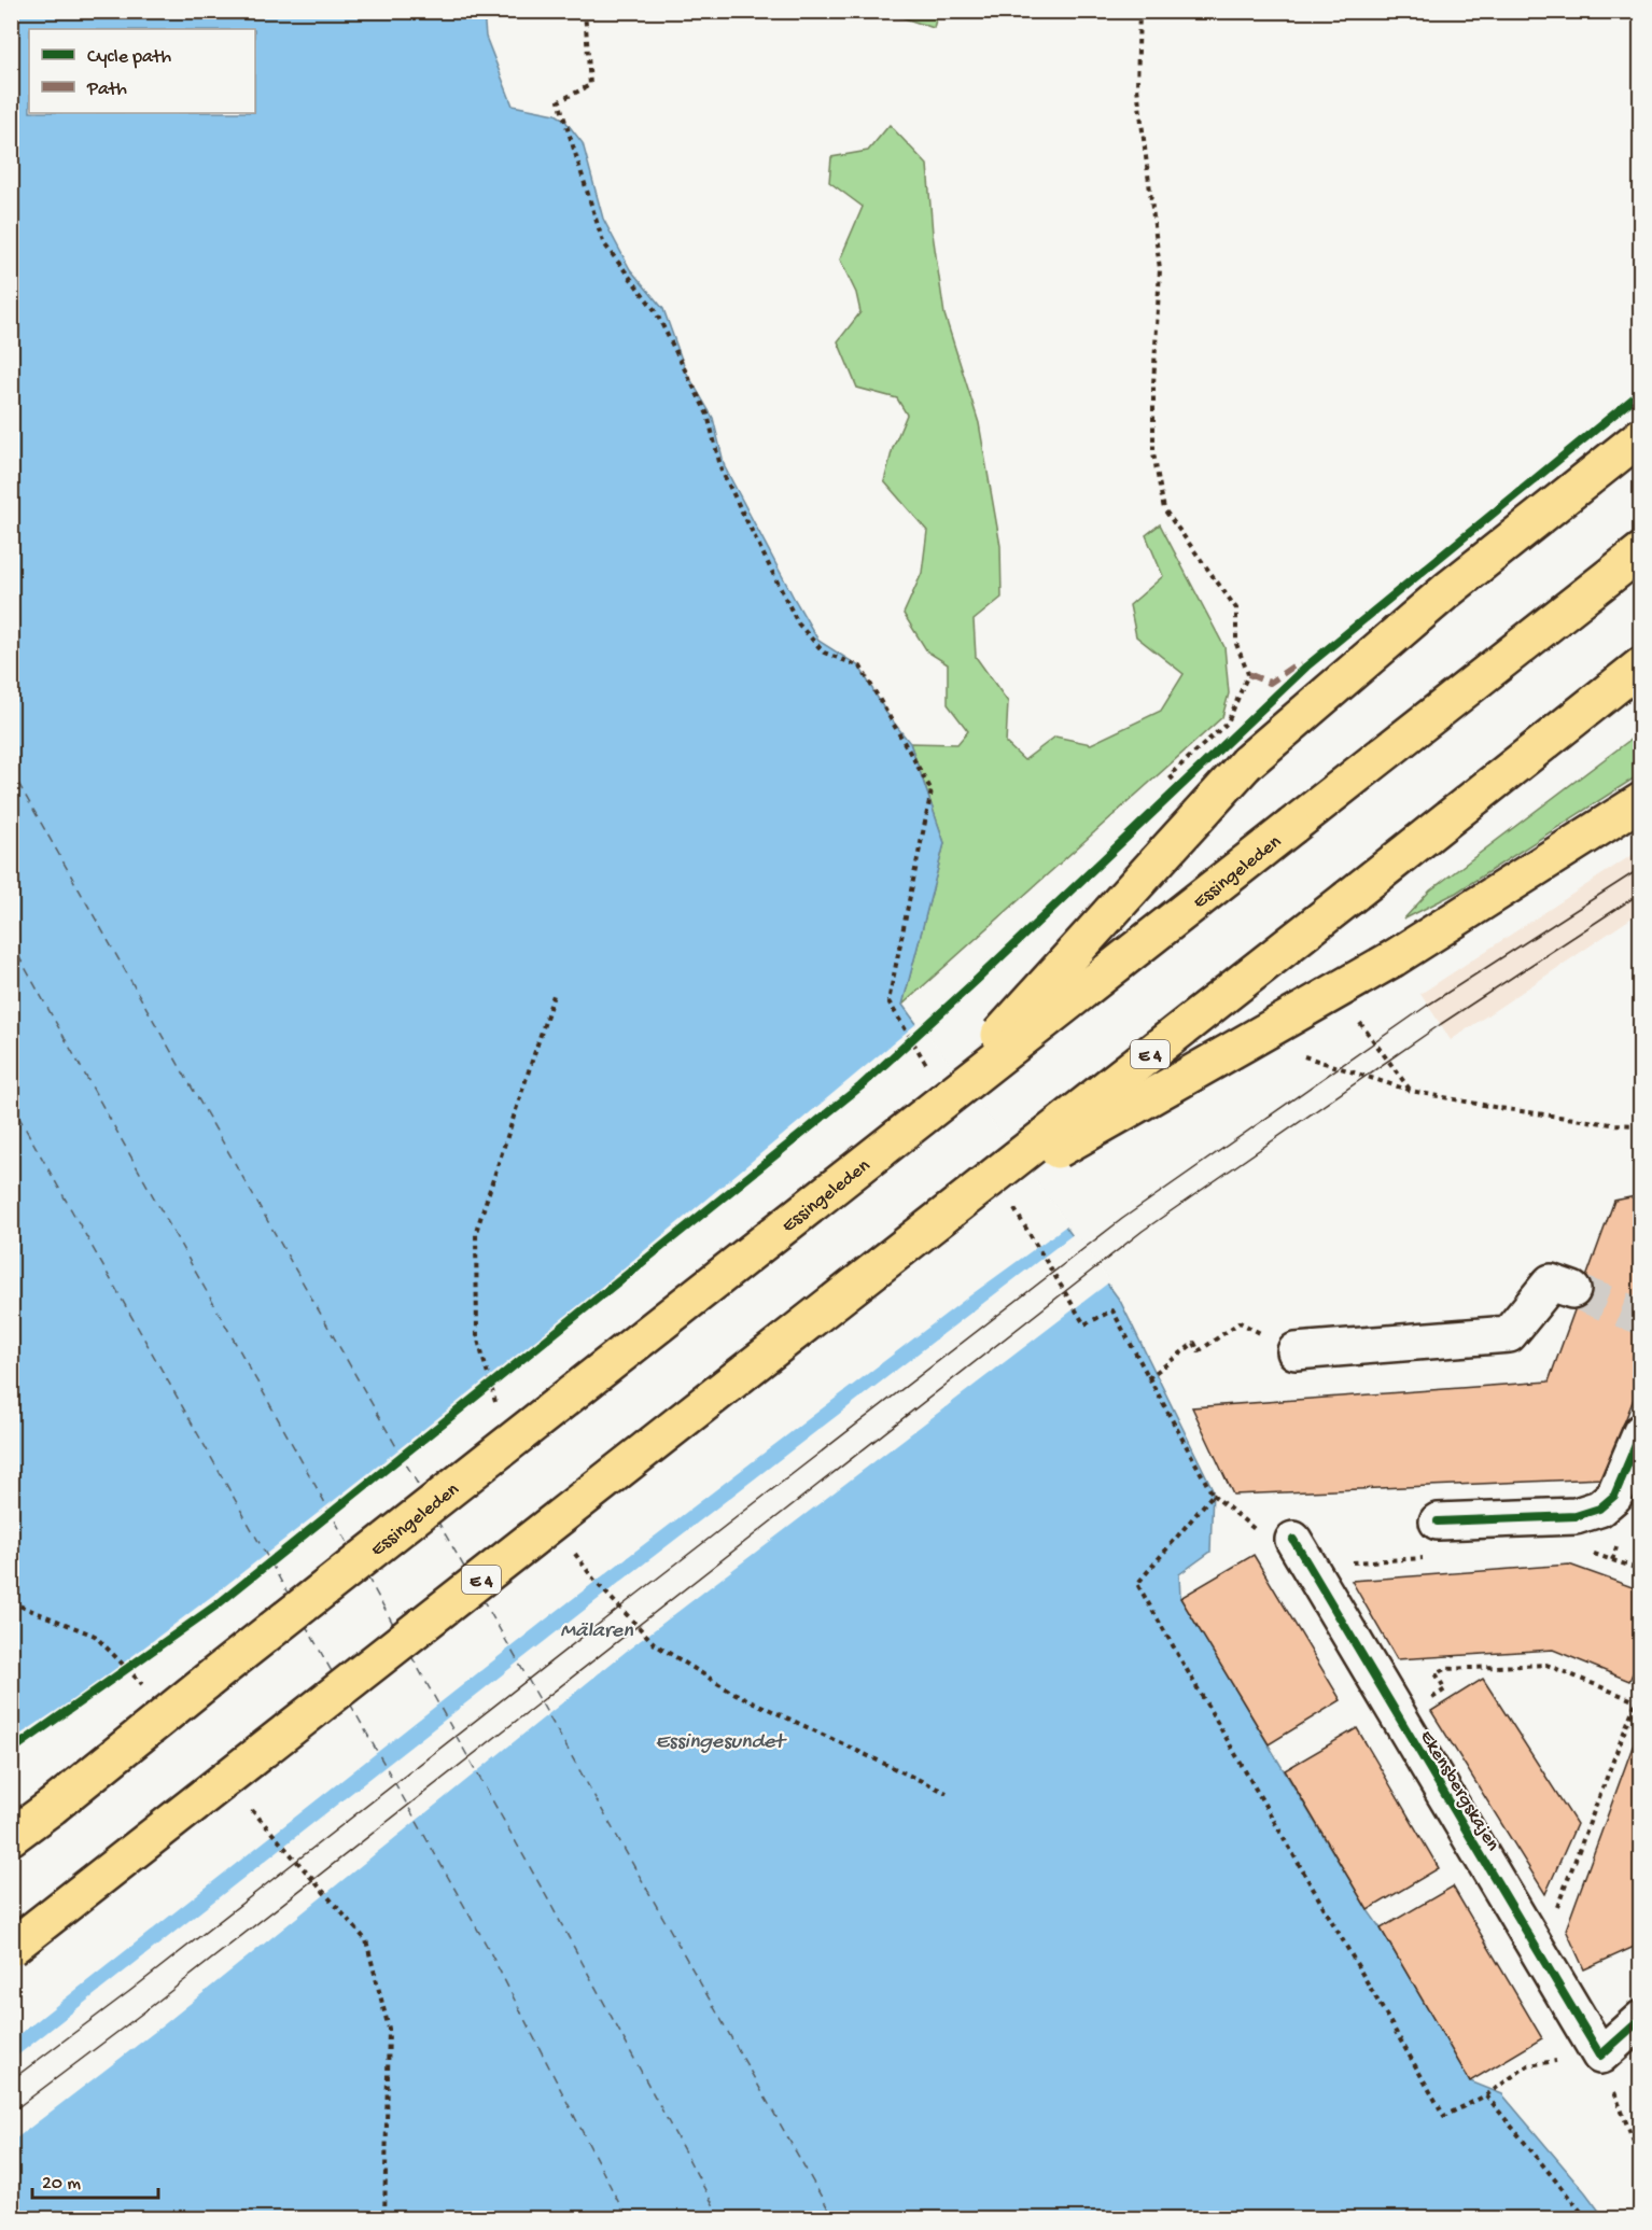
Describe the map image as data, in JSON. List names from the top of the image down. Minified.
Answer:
{"streets":{"highway":["Essingeleden","E 4"],"street":["Ekensbergskajen"]},"water":["Mälaren","Essingesundet"],"legend":["Cycle path","Path"],"scale_bar":"20 m"}
